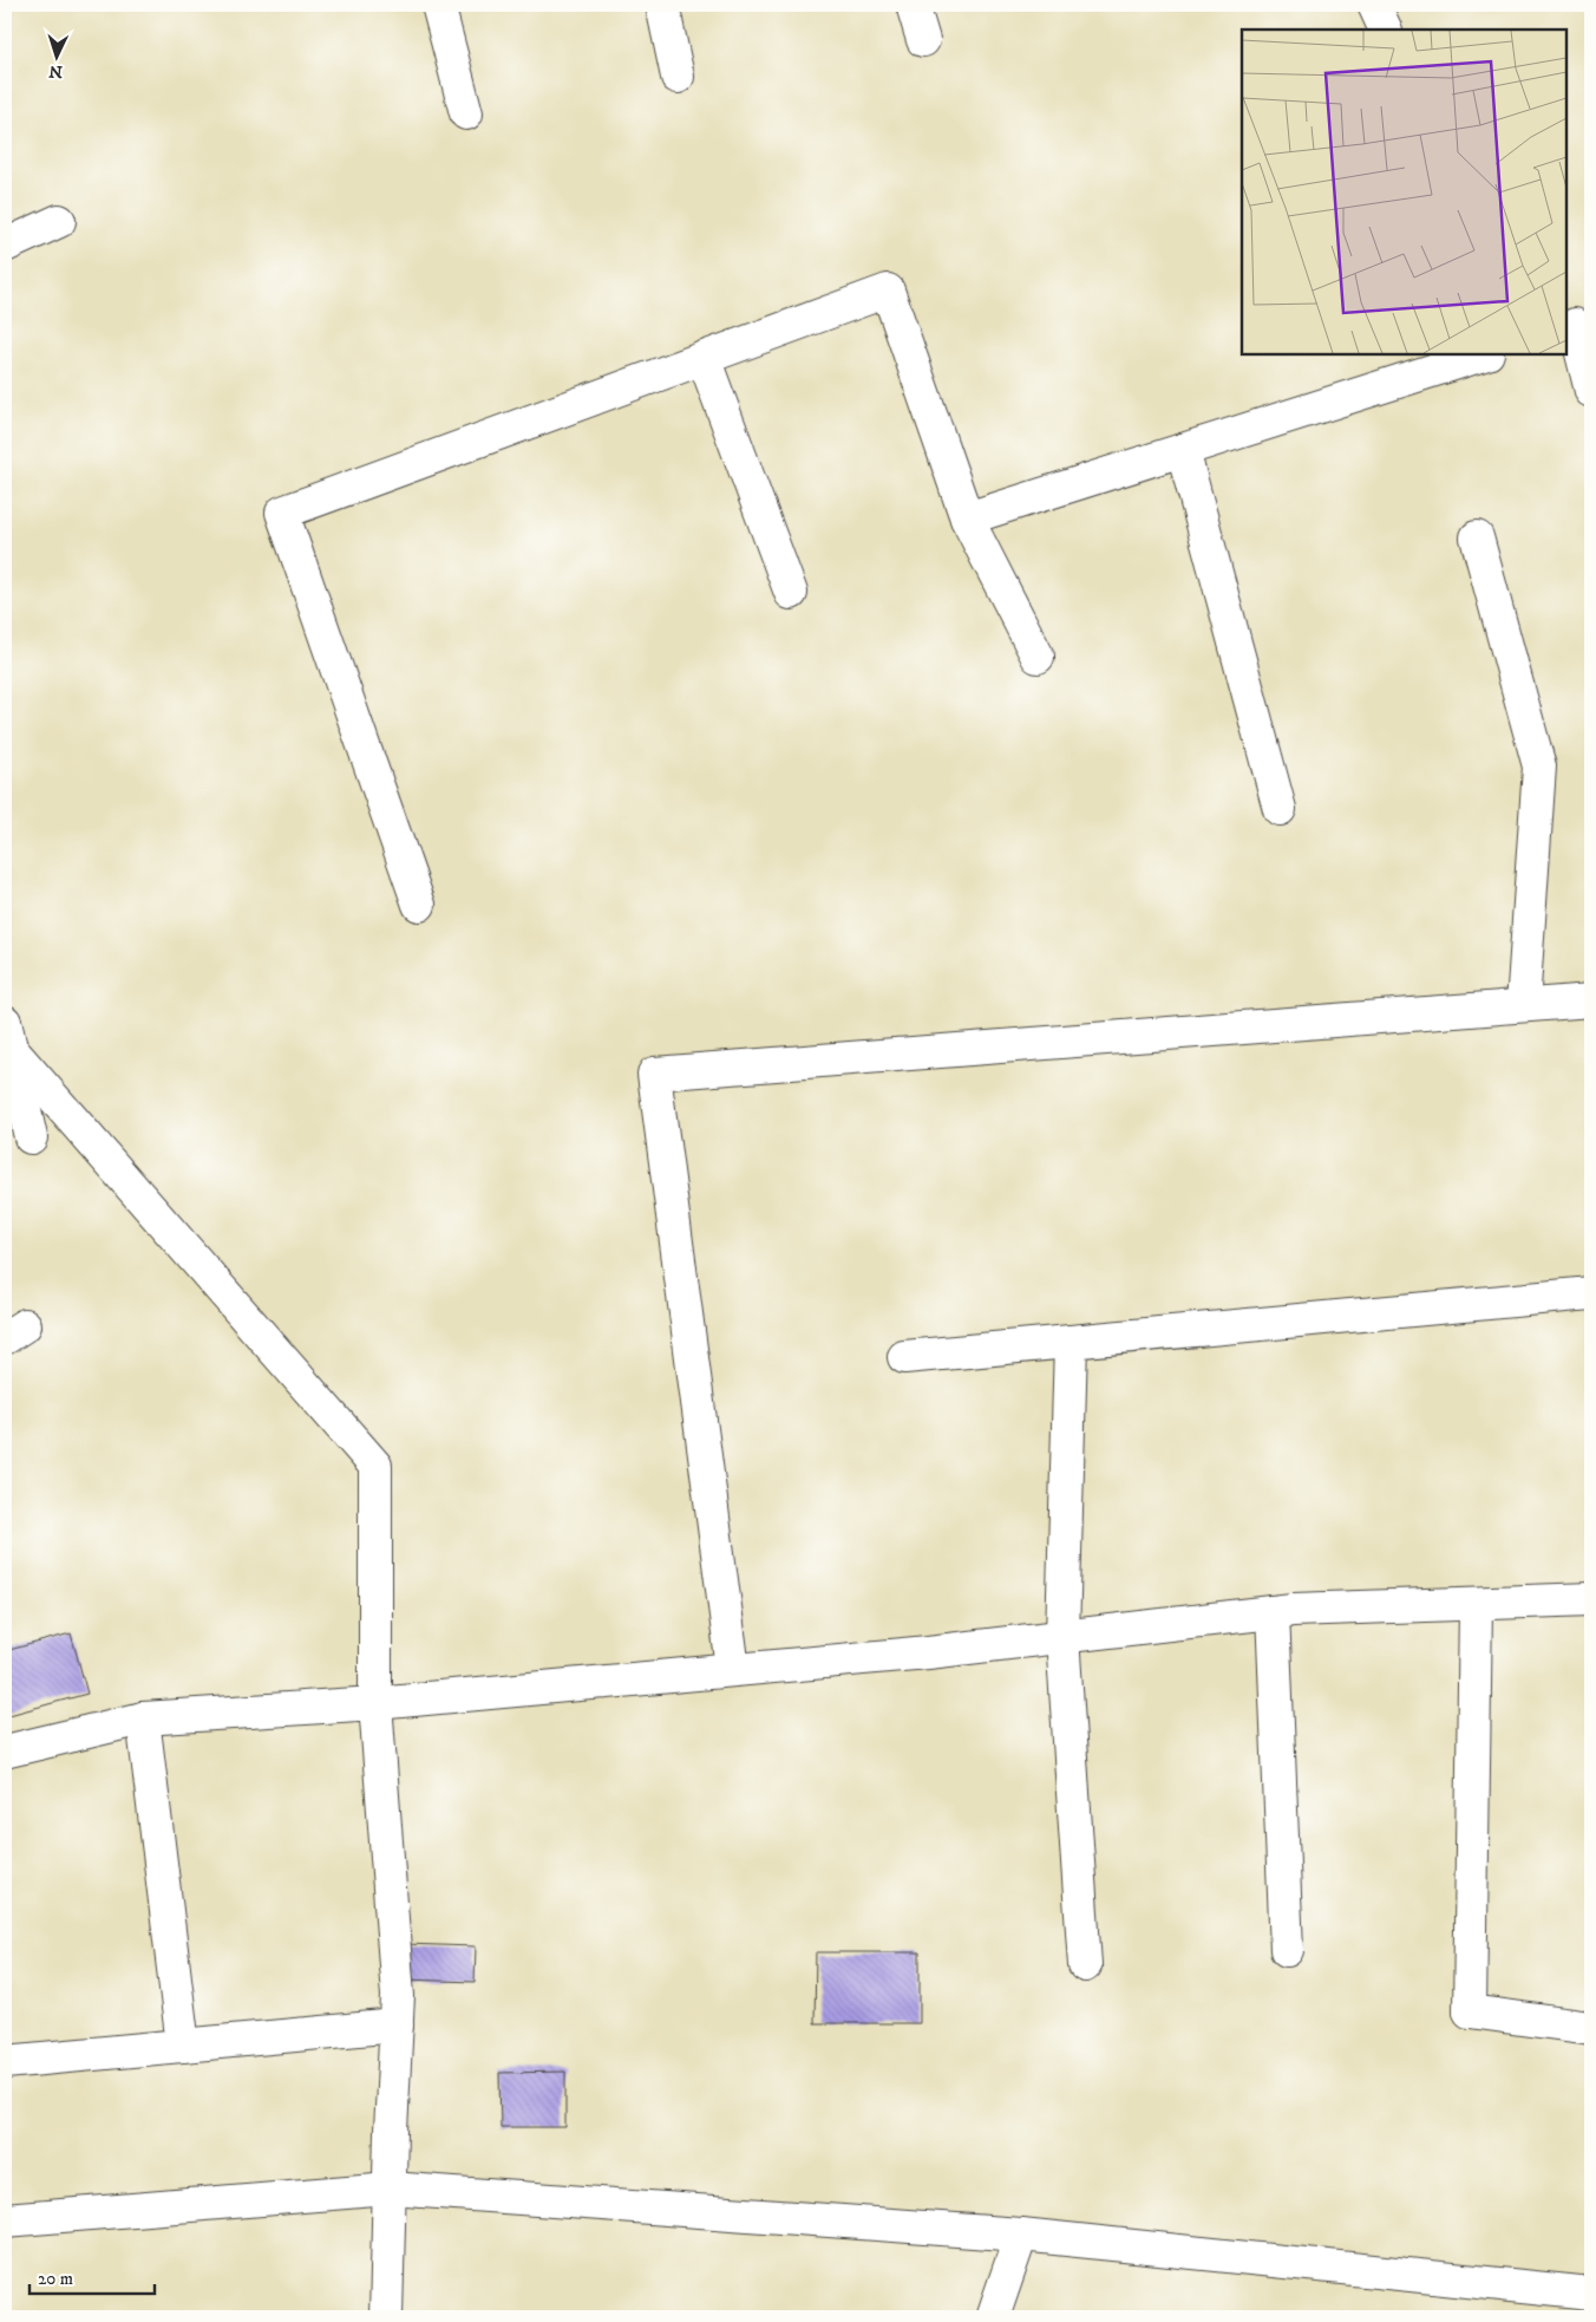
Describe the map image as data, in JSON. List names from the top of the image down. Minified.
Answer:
{"scale_bar":"20 m","north":"bottom"}
